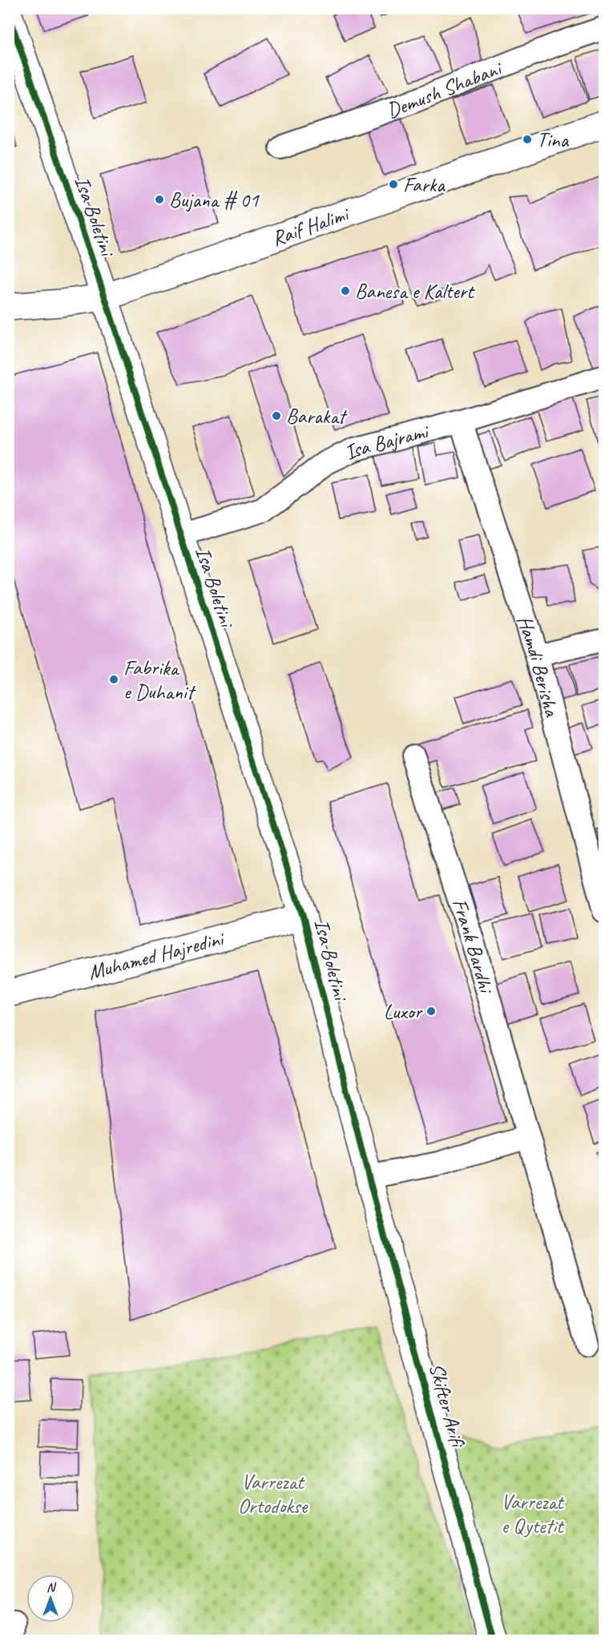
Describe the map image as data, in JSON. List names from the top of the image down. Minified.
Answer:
{"streets":{"street":["Demush Shabani","Isa Boletini","Raif Halimi","Isa Bajrami","Hamdi Berisha","Frank Bardhi","Muhamed Hajredini","Skifter Arifi"]},"crossings":[["Isa Boletini","Raif Halimi"],["Isa Boletini","Isa Bajrami"],["Isa Boletini","Muhamed Hajredini"],["Isa Boletini","Skifter Arifi"],["Isa Bajrami","Hamdi Berisha"]],"parks":["Varrezat Ortodokse","Varrezat e Qytetit"],"places":["Tina","Farka","Bujana # 01","Banesa e Kaltert","Barakat","Fabrika e Duhanit","Luxor"],"north":"top"}
